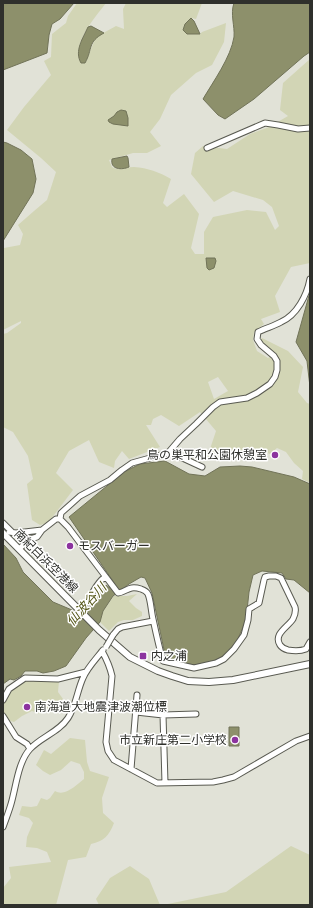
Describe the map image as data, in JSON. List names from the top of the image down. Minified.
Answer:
{"streets":{"main road":["南紀白浜空港線"]},"water":["仙波谷川"],"places":{"other":["鳥の巣平和公園休憩室","モスバーガー","南海道大地震津波潮位標","市立新庄第二小学校"],"transit":["内之浦"]}}
